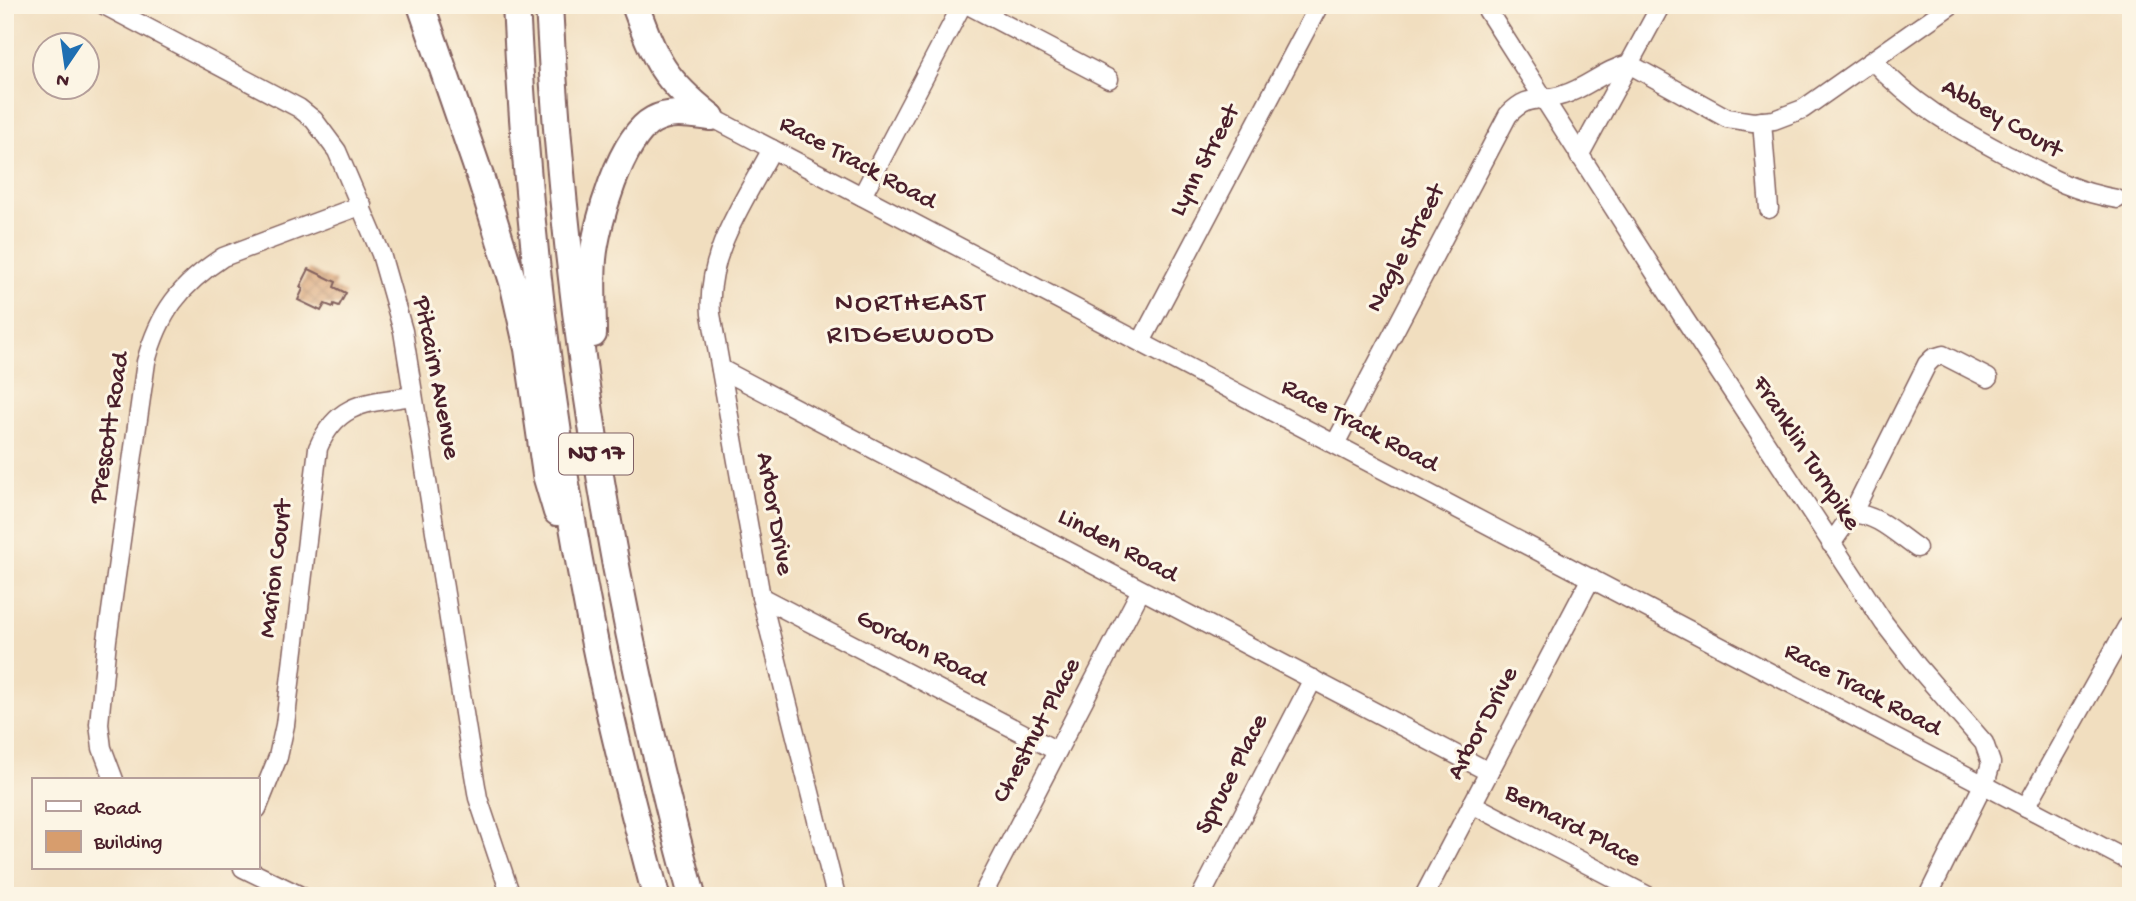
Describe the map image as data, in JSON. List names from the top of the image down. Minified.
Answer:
{"streets":{"highway":["NJ 17"],"street":["Abbey Court","Lynn Street","Race Track Road","Nagle Street","Pitcairn Avenue","Prescott Road","Franklin Turnpike","Arbor Drive","Linden Road","Marion Court","Gordon Road","Chestnut Place","Spruce Place","Bernard Place"]},"crossings":[["Lynn Street","Race Track Road"],["Race Track Road","Nagle Street"],["Race Track Road","Franklin Turnpike"],["Race Track Road","Arbor Drive"],["Nagle Street","Franklin Turnpike"],["Pitcairn Avenue","Prescott Road"],["Pitcairn Avenue","Marion Court"],["Arbor Drive","Linden Road"],["Arbor Drive","Gordon Road"],["Arbor Drive","Bernard Place"],["Linden Road","Chestnut Place"],["Linden Road","Spruce Place"],["Gordon Road","Chestnut Place"]],"districts":["NORTHEAST RIDGEWOOD"],"legend":["Road","Building"],"north":"bottom"}
